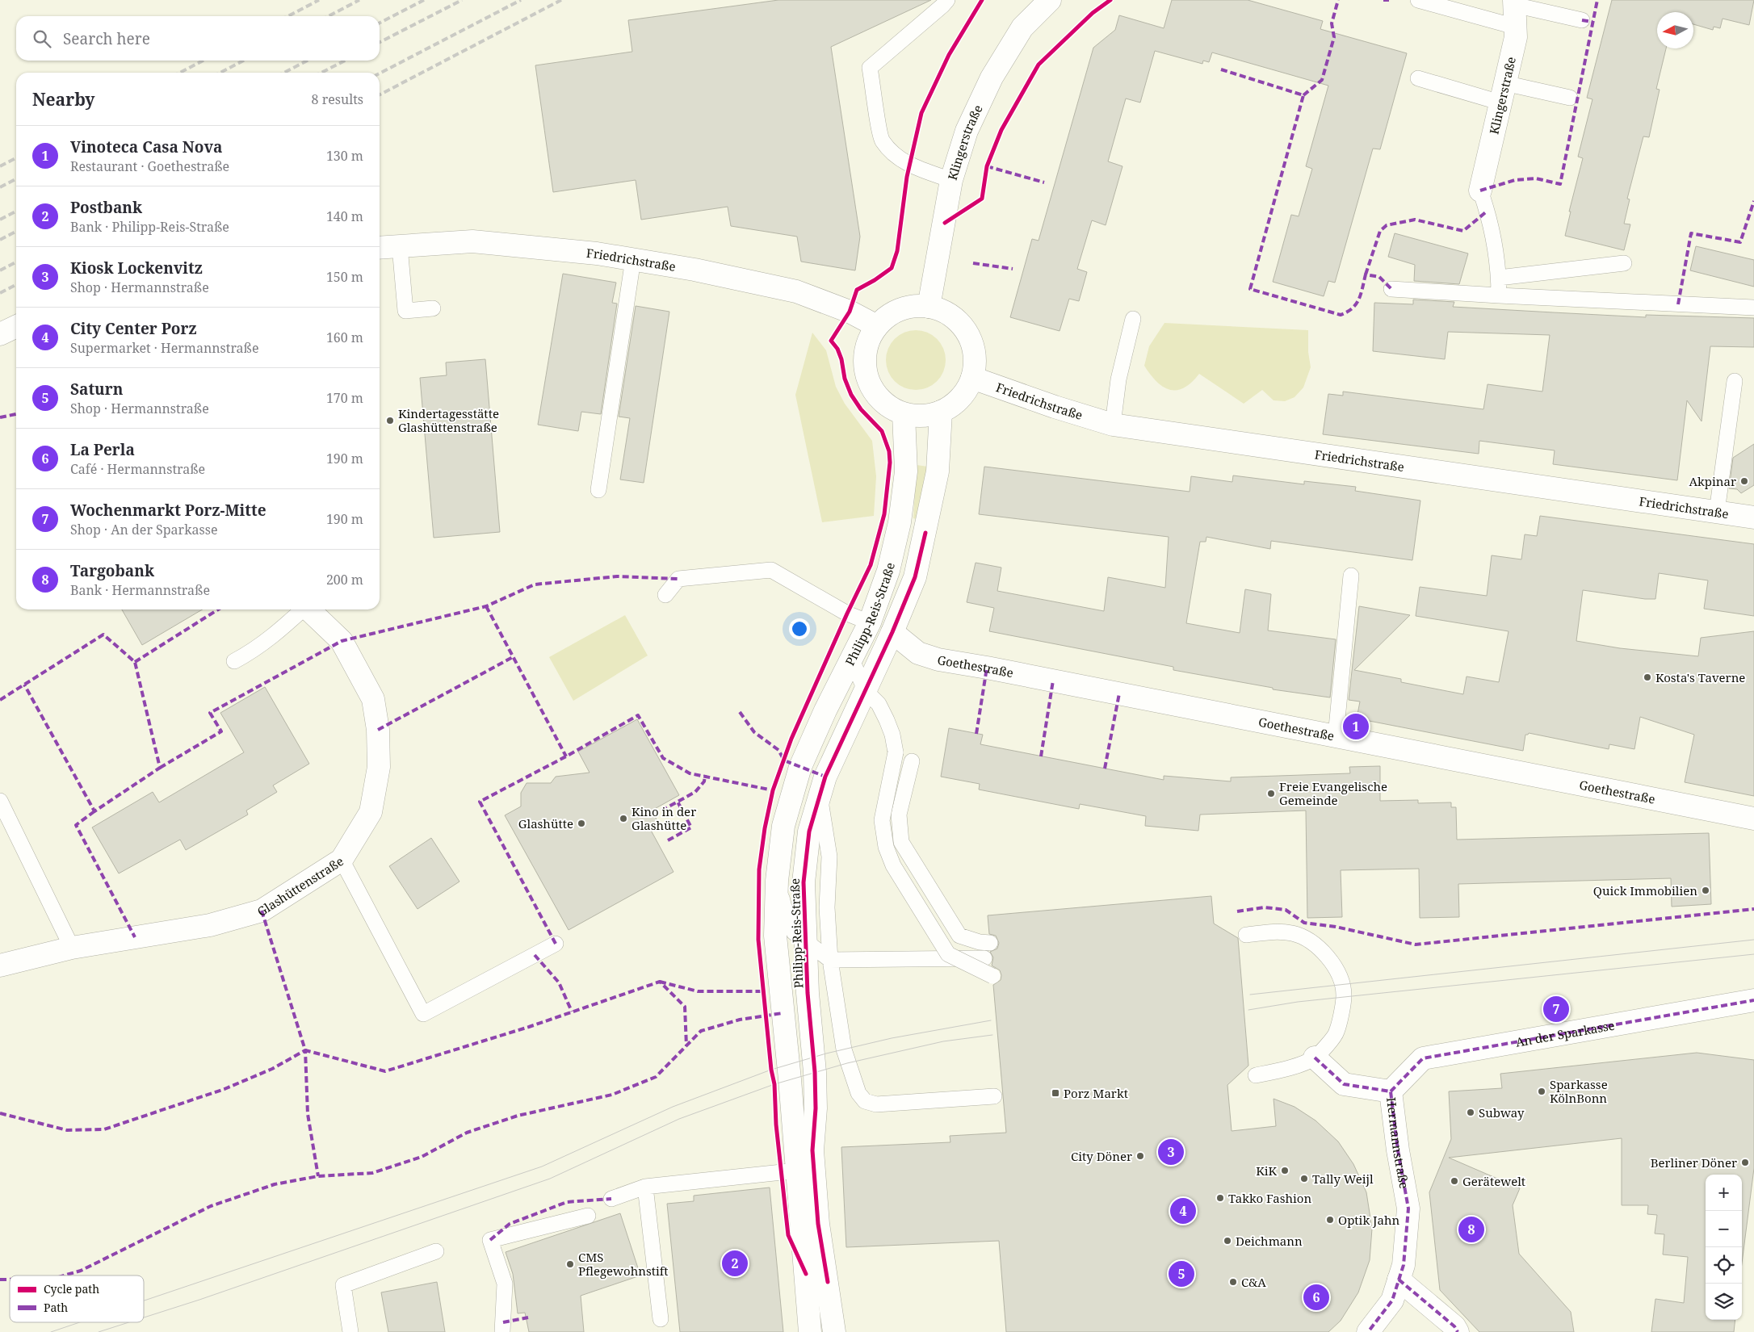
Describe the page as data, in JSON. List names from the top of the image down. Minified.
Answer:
{"streets":{"street":["Klingerstraße","Friedrichstraße","Philipp-Reis-Straße","Goethestraße","Glashüttenstraße","An der Sparkasse","Hermannstraße"]},"crossings":[["Klingerstraße","Friedrichstraße"],["Klingerstraße","Philipp-Reis-Straße"],["Friedrichstraße","Philipp-Reis-Straße"],["Philipp-Reis-Straße","Goethestraße"],["An der Sparkasse","Hermannstraße"]],"places":{"other":["Kindertagesstätte Glashüttenstraße","Akpinar","Kosta's Taverne","Freie Evangelische Gemeinde","Kino in der Glashütte","Glashütte","Quick Immobilien","Sparkasse KölnBonn","Subway","City Döner","Berliner Döner","KiK","Tally Weijl","Gerätewelt","Takko Fashion","Optik Jahn","Deichmann","CMS Pflegewohnstift","C&A"],"transit":["Porz Markt"]},"legend":["Cycle path","Path"],"north":"left","page":{"search":"Search here","heading":["Nearby","8 results"],"list":[{"mark":"1","name":"Vinoteca Casa Nova","note":"Restaurant · Goethestraße","value":"130 m"},{"mark":"2","name":"Postbank","note":"Bank · Philipp-Reis-Straße","value":"140 m"},{"mark":"3","name":"Kiosk Lockenvitz","note":"Shop · Hermannstraße","value":"150 m"},{"mark":"4","name":"City Center Porz","note":"Supermarket · Hermannstraße","value":"160 m"},{"mark":"5","name":"Saturn","note":"Shop · Hermannstraße","value":"170 m"},{"mark":"6","name":"La Perla","note":"Café · Hermannstraße","value":"190 m"},{"mark":"7","name":"Wochenmarkt Porz-Mitte","note":"Shop · An der Sparkasse","value":"190 m"},{"mark":"8","name":"Targobank","note":"Bank · Hermannstraße","value":"200 m"}],"pins":["1","7","3","4","8","2","5","6"],"map_buttons":["+","−"]}}
